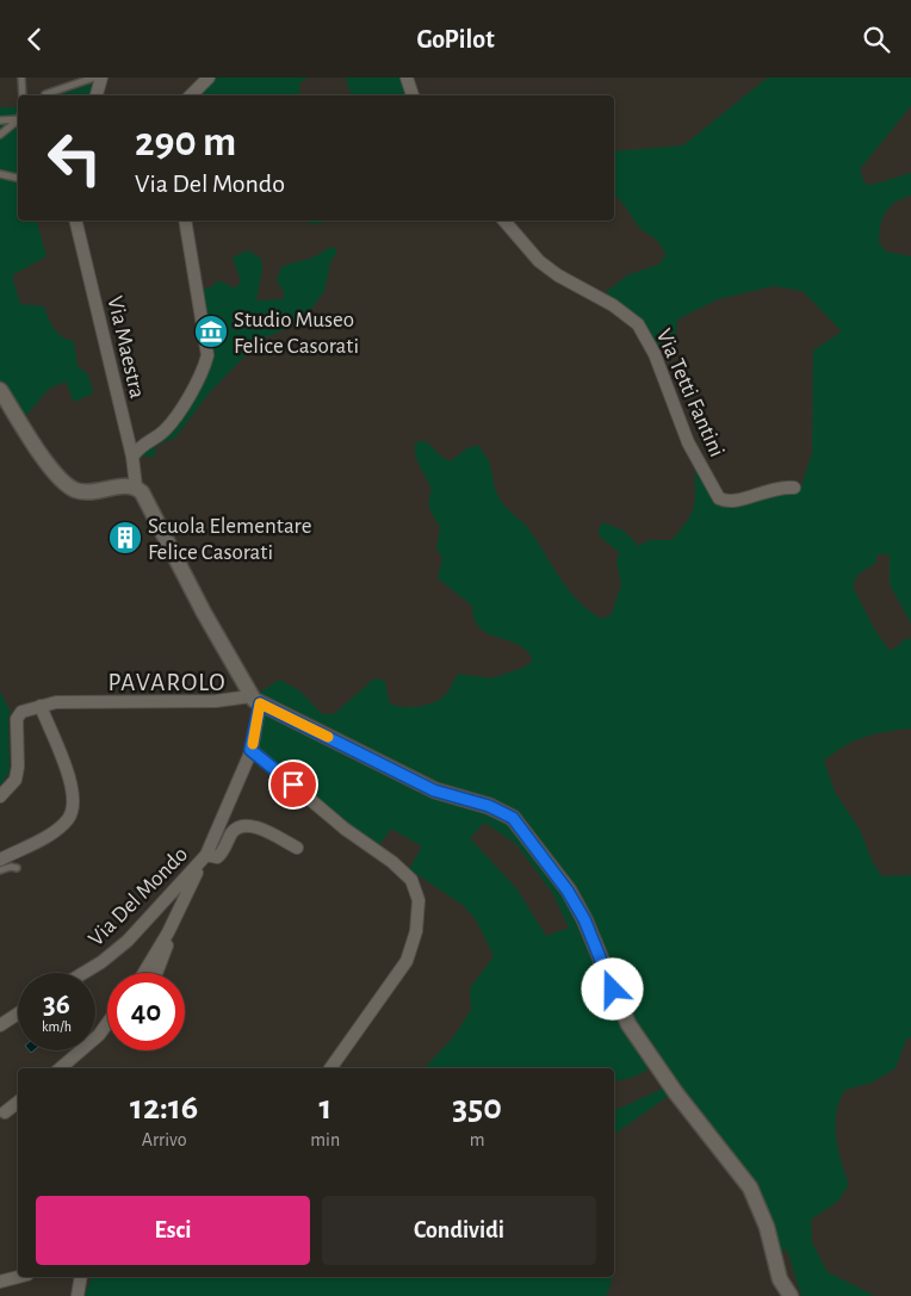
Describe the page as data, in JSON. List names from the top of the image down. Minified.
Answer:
{"streets":{"street":["Via Maestra","Via Tetti Fantini","Via Del Mondo"]},"districts":["PAVAROLO"],"places":{"museum":["Studio Museo Felice Casorati"],"building":["Scuola Elementare Felice Casorati"]},"page":{"header":"GoPilot","turn":["290 m","Via Del Mondo"],"speed":"36 km/h","limit":"40","eta":["12:16","Arrivo","1","min","350","m"],"buttons":["Esci","Condividi"]}}
